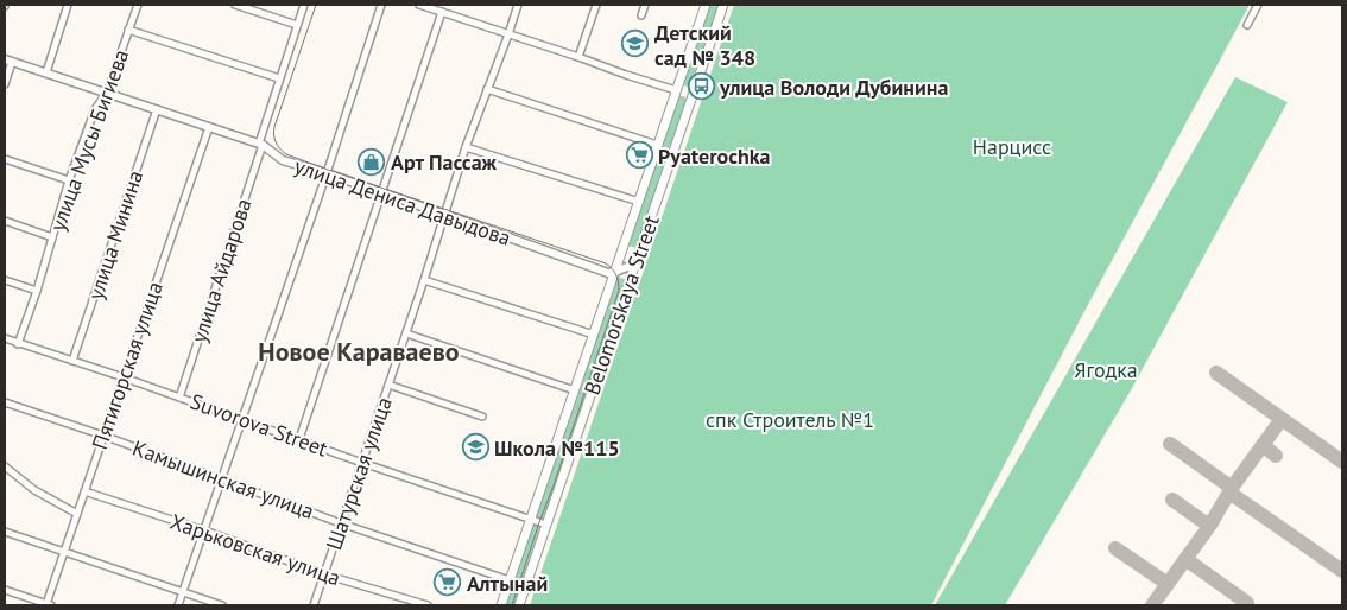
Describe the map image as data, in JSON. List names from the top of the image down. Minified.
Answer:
{"streets":{"main road":["Belomorskaya Street"],"street":["улица Мусы Бигиева","улица Дениса Давыдова","улица Минина","улица Айдарова","Пятигорская улица","Suvorova Street","Шатурская улица","Камышинская улица","Харьковская улица"]},"crossings":[["улица Мусы Бигиева","улица Дениса Давыдова"],["улица Мусы Бигиева","Suvorova Street"],["улица Дениса Давыдова","улица Минина"],["улица Дениса Давыдова","улица Айдарова"],["улица Дениса Давыдова","Belomorskaya Street"],["улица Дениса Давыдова","Пятигорская улица"],["улица Дениса Давыдова","Шатурская улица"],["улица Минина","Suvorova Street"],["улица Айдарова","Suvorova Street"],["Belomorskaya Street","Suvorova Street"],["Belomorskaya Street","Камышинская улица"],["Пятигорская улица","Suvorova Street"],["Пятигорская улица","Камышинская улица"],["Пятигорская улица","Харьковская улица"],["Suvorova Street","Шатурская улица"],["Шатурская улица","Камышинская улица"],["Шатурская улица","Харьковская улица"]],"districts":["Новое Караваево"],"parks":["Нарцисс","Ягодка","спк Строитель №1"],"places":{"school or university":["Детский сад № 348","Школа №115"],"bus stop":["улица Володи Дубинина"],"supermarket":["Pyaterochka","Алтынай"],"shop":["Арт Пассаж"]}}
